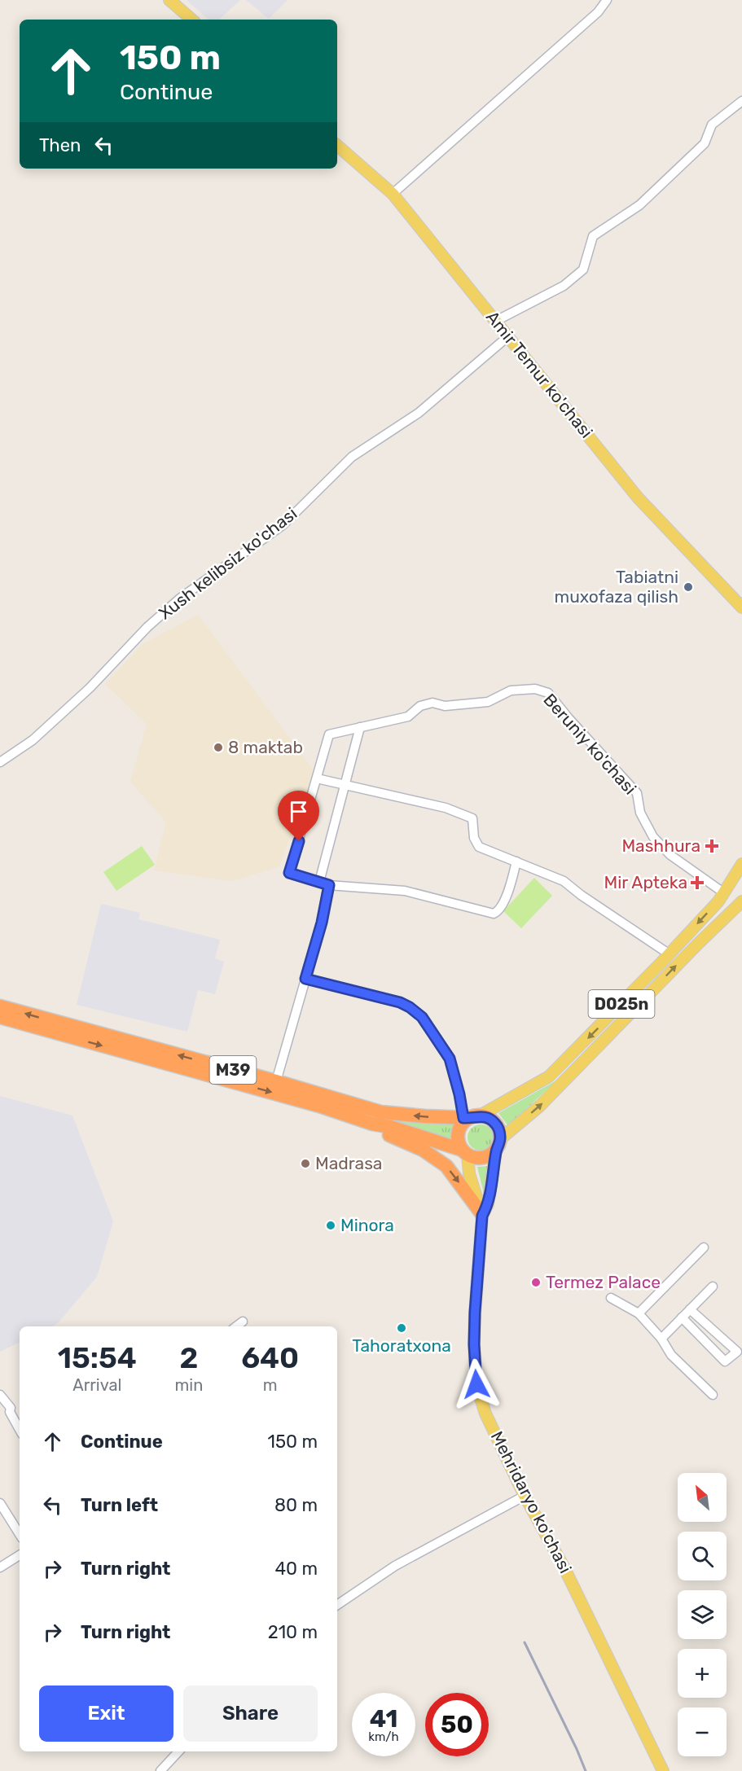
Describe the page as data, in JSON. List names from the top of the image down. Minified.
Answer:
{"streets":{"highway":["M39"],"main road":["Amir Temur ko'chasi","D025n","Мehridaryo ko'chasi"],"street":["Xush kelibsiz ko'chasi","Beruniy ko'chasi"]},"crossings":[["Amir Temur ko'chasi","Xush kelibsiz ko'chasi"],["Beruniy ko'chasi","D025n"],["D025n","M39"]],"places":{"other":["Tabiatni muxofaza qilish","8 maktab","Madrasa","Minora","Termez Palace","Tahoratxona"],"health":["Mashhura","Mir Apteka"]},"north":"top left","page":{"turn":["150 m","Continue"],"then":"Then","eta":["15:54","Arrival","2","min","640","m"],"list":[{"name":"Continue","value":"150 m"},{"name":"Turn left","value":"80 m"},{"name":"Turn right","value":"40 m"},{"name":"Turn right","value":"210 m"}],"map_buttons":["+","−"],"buttons":["Exit","Share"],"speed":"41 km/h","limit":"50"}}
